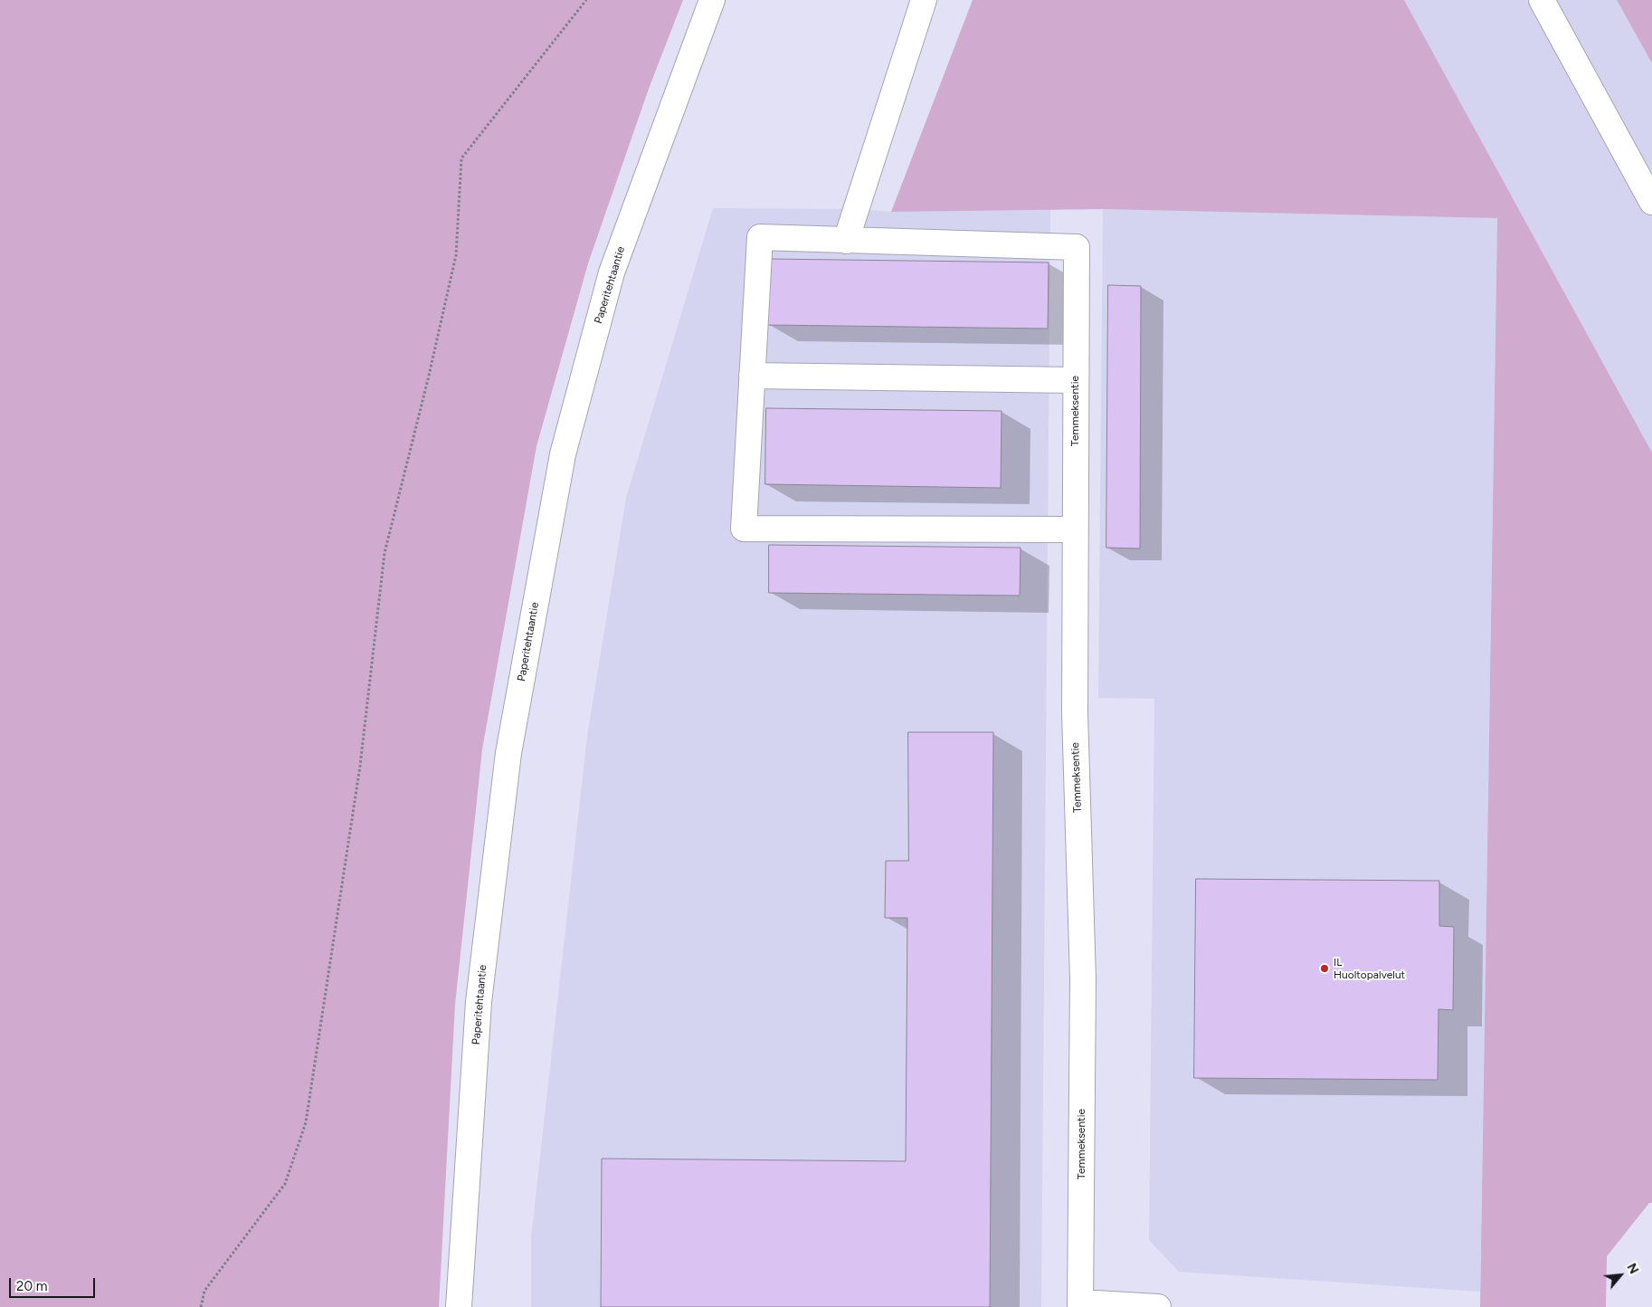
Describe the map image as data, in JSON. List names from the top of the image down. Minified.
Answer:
{"streets":{"street":["Paperitehtaantie","Temmeksentie"]},"places":["IL Huoltopalvelut"],"scale_bar":"20 m","north":"top right"}
